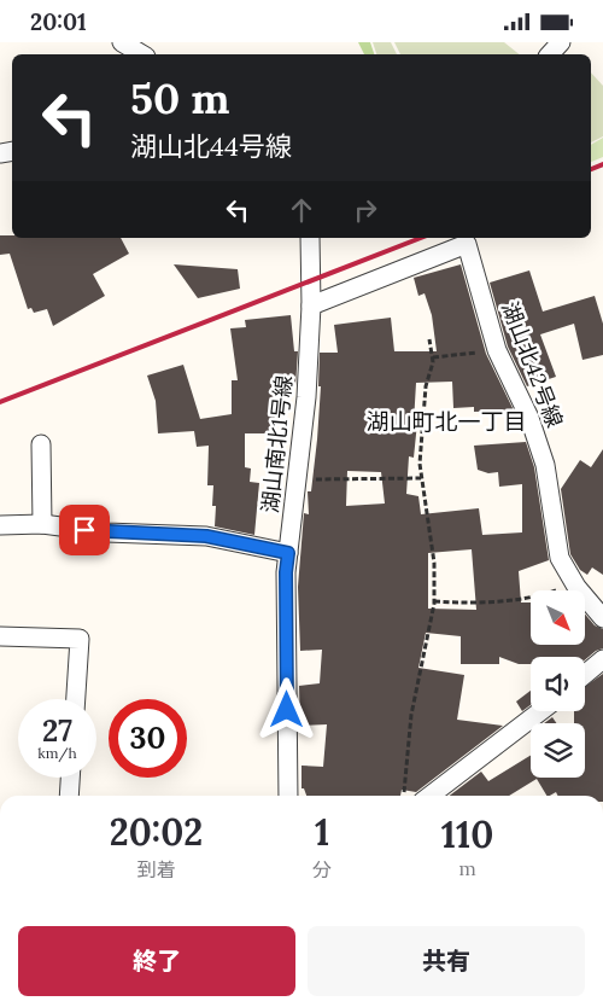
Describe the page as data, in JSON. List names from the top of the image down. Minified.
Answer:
{"streets":{"street":["湖山北42号線","湖山南北1号線"]},"crossings":[["湖山北42号線","湖山南北1号線"]],"districts":["湖山町北一丁目"],"north":"bottom right","page":{"status":"20:01","turn":["50 m","湖山北44号線"],"speed":"27 km/h","limit":"30","eta":["20:02","到着","1","分","110","m"],"buttons":["終了","共有"]}}
